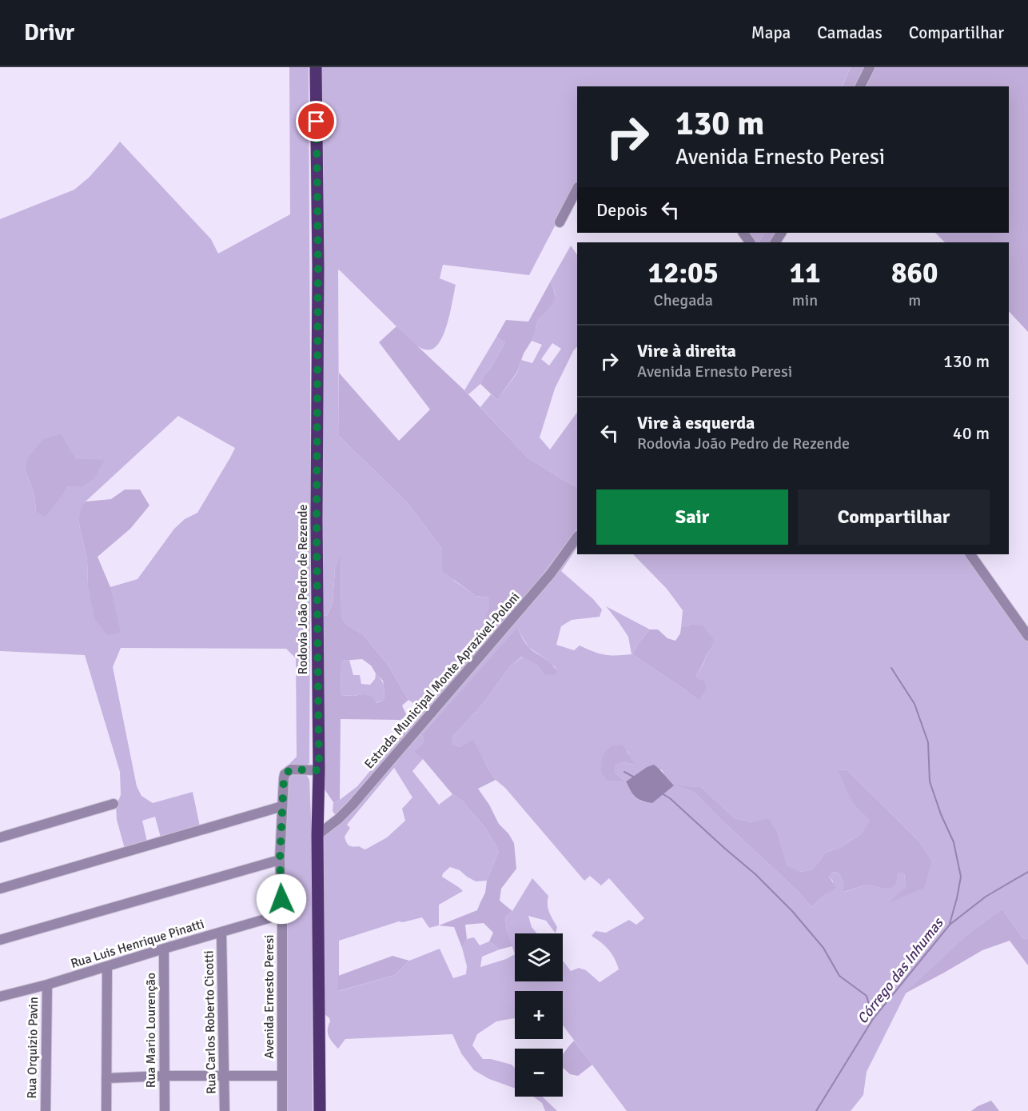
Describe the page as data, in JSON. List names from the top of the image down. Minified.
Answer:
{"streets":{"main road":["Rodovia João Pedro de Rezende"],"street":["Estrada Municipal Monte Aprazível-Poloni","Rua Luis Henrique Pinatti","Avenida Ernesto Peresi","Rua Carlos Roberto Cicotti","Rua Mario Lourenção","Rua Orquizio Pavin"]},"crossings":[["Rodovia João Pedro de Rezende","Estrada Municipal Monte Aprazível-Poloni"],["Rodovia João Pedro de Rezende","Avenida Ernesto Peresi"],["Rua Luis Henrique Pinatti","Avenida Ernesto Peresi"],["Rua Luis Henrique Pinatti","Rua Carlos Roberto Cicotti"],["Rua Luis Henrique Pinatti","Rua Mario Lourenção"],["Rua Luis Henrique Pinatti","Rua Orquizio Pavin"]],"water":["Córrego das Inhumas"],"page":{"header":"Drivr","nav":["Mapa","Camadas","Compartilhar"],"turn":["130 m","Avenida Ernesto Peresi"],"then":"Depois","eta":["12:05","Chegada","11","min","860","m"],"list":[{"name":"Vire à direita","note":"Avenida Ernesto Peresi","value":"130 m"},{"name":"Vire à esquerda","note":"Rodovia João Pedro de Rezende","value":"40 m"}],"buttons":["Sair","Compartilhar"],"map_buttons":["+","−"]}}
